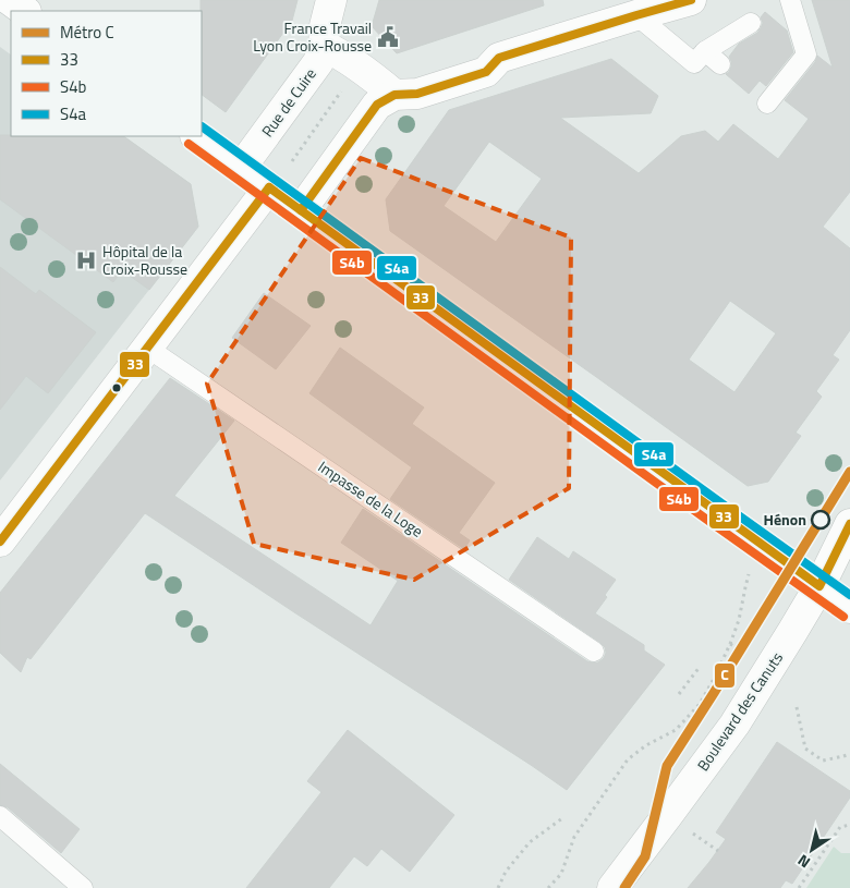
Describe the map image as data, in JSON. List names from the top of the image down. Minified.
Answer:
{"streets":{"street":["Rue de Cuire","Boulevard des Canuts"],"lane":["Impasse de la Loge"]},"places":{"public building":["France Travail Lyon Croix-Rousse"],"hospital":["Hôpital de la Croix-Rousse"],"other":["Hénon"]},"lines":["transit line 33","transit line S4a","transit line S4b","metro line C"],"legend":["Métro C","33","S4b","S4a"],"north":"bottom left"}
